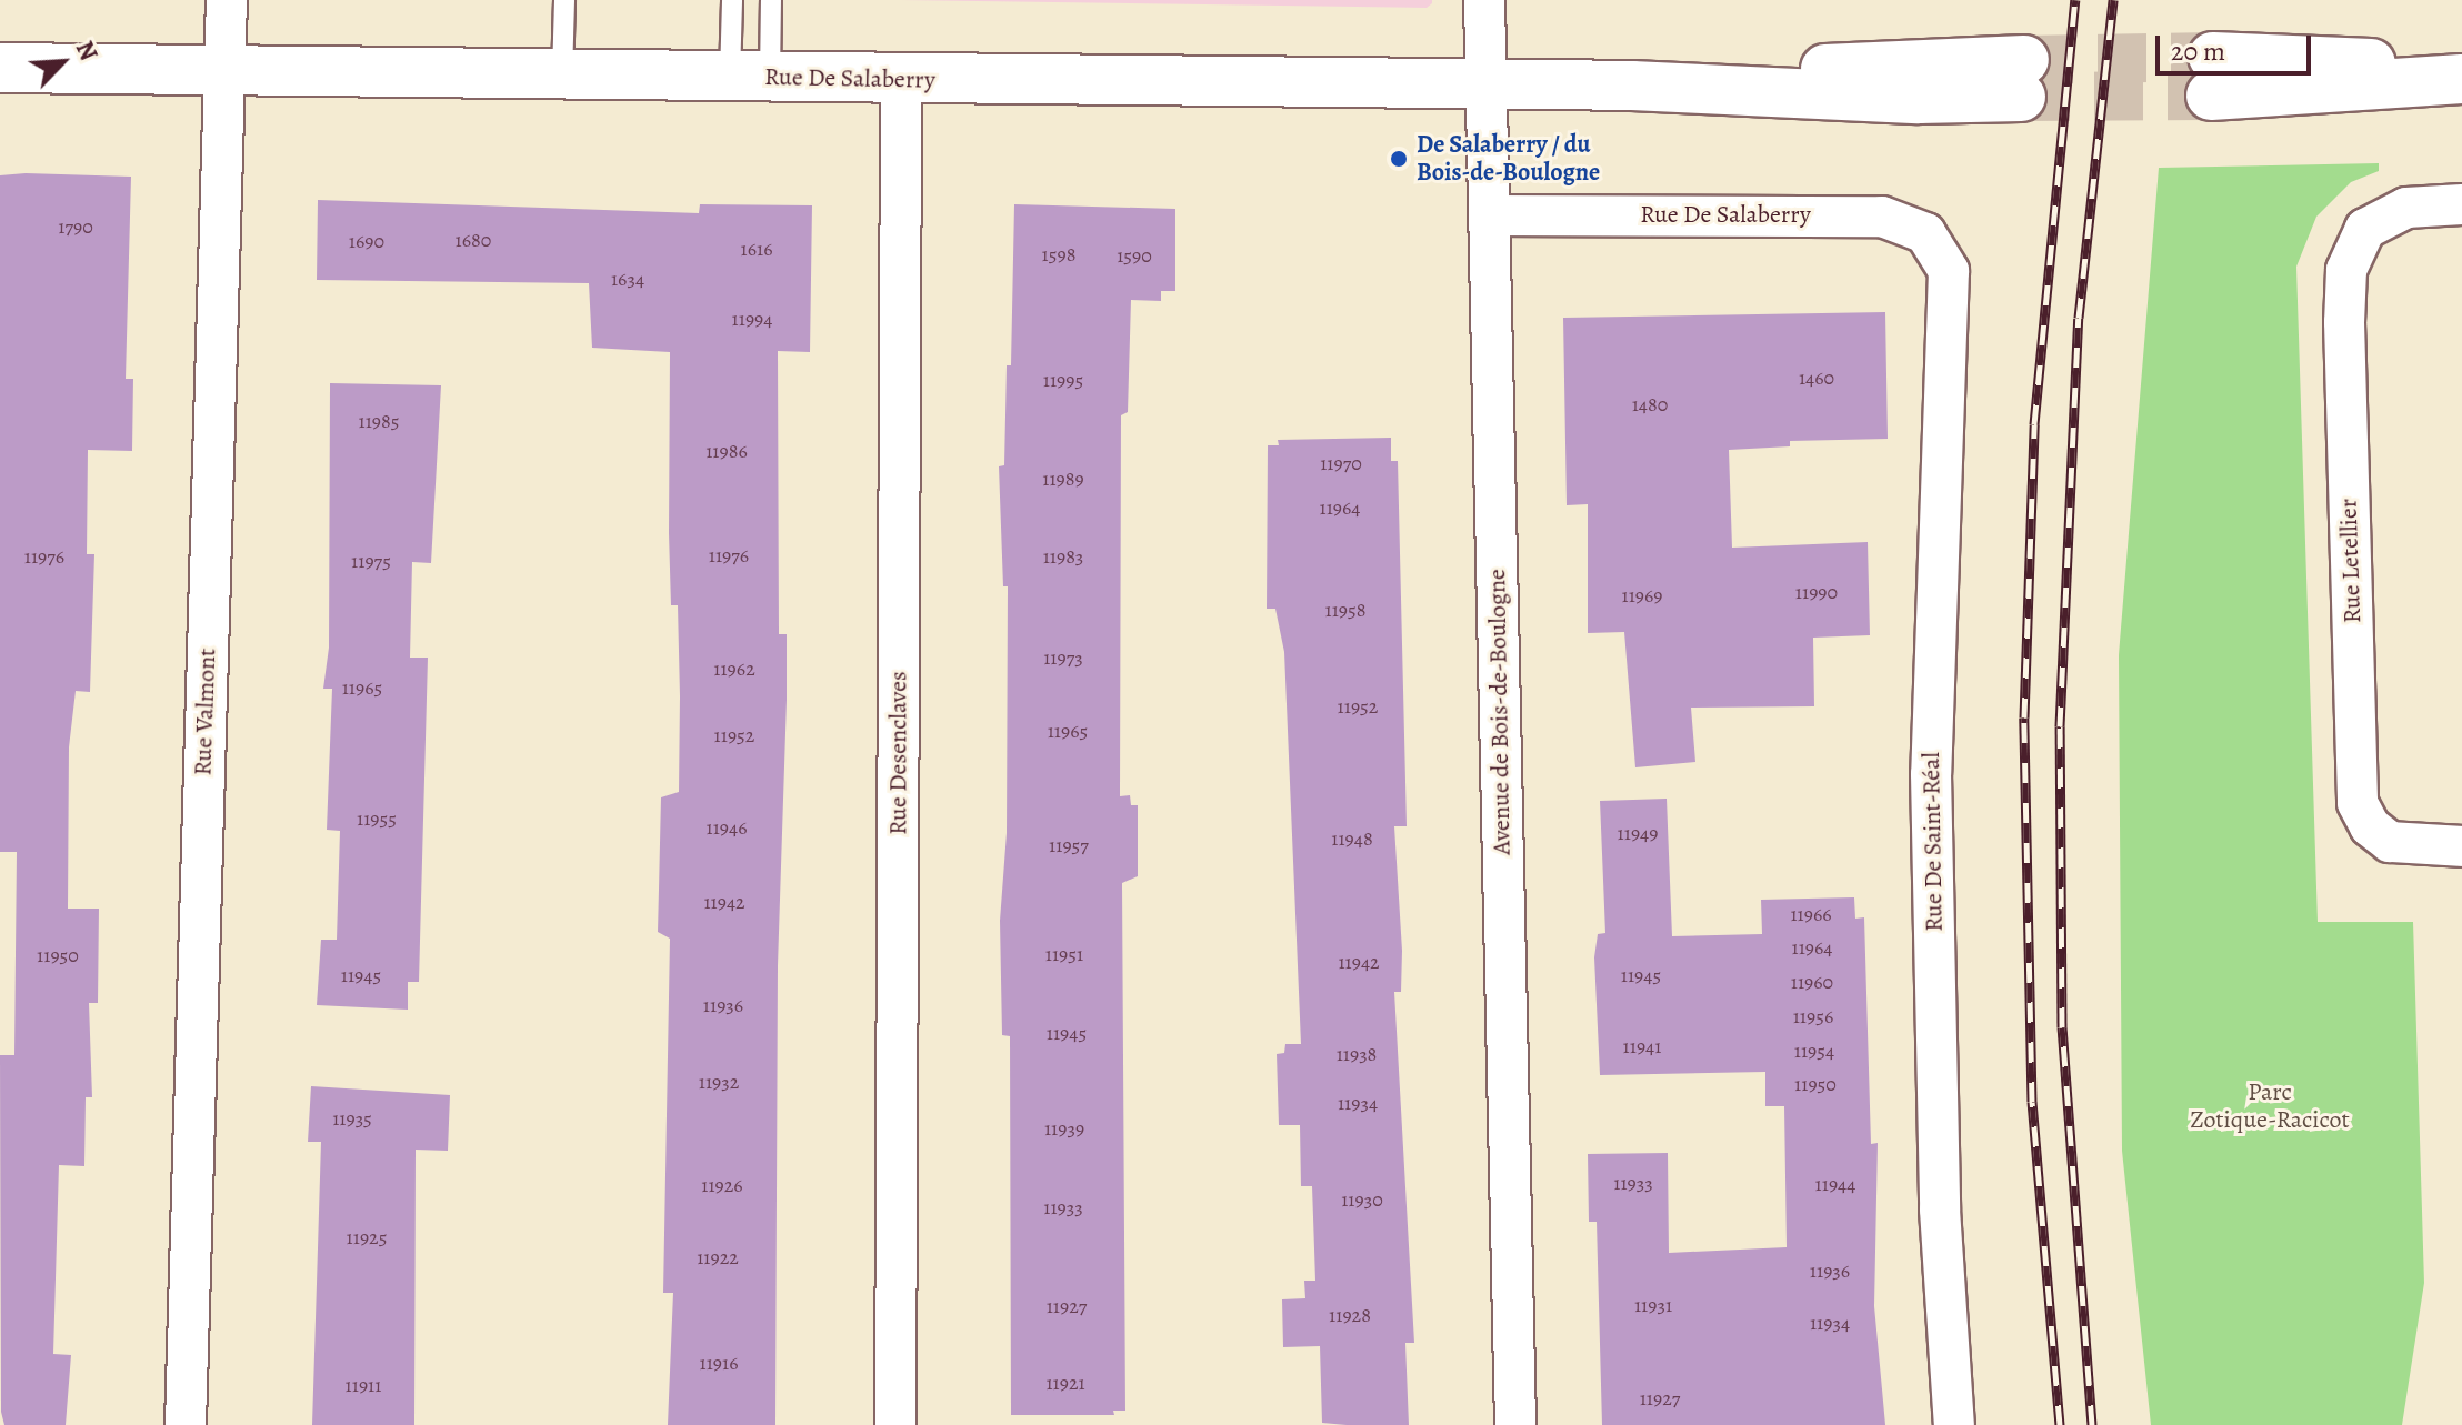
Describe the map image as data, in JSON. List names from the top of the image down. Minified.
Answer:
{"streets":{"main road":["Rue De Salaberry"],"street":["Rue Letellier","Rue Valmont","Avenue de Bois-de-Boulogne","Rue Desenclaves","Rue De Saint-Réal"]},"crossings":[["Rue De Salaberry","Rue Valmont"],["Rue De Salaberry","Avenue de Bois-de-Boulogne"],["Rue De Salaberry","Rue Desenclaves"],["Rue De Salaberry","Rue De Saint-Réal"]],"parks":["Parc Zotique-Racicot"],"places":["De Salaberry / du Bois-de-Boulogne"],"house_numbers":["1790","1680","1690","1616","1598","1590","1634","11994","1460","11995","1480","11985","11986","11970","11989","11964","11976","11976","11983","11975","11990","11969","11958","11973","11962","11965","11952","11965","11952","11955","11946","11949","11948","11957","11942","11966","11964","11951","11950","11942","11945","11945","11960","11936","11956","11945","11941","11954","11938","11932","11950","11934","11935","11939","11933","11944","11926","11930","11933","11925","11922","11936","11931","11927","11928","11934","11916","11921","11911","11927"],"scale_bar":"20 m","north":"top right"}
